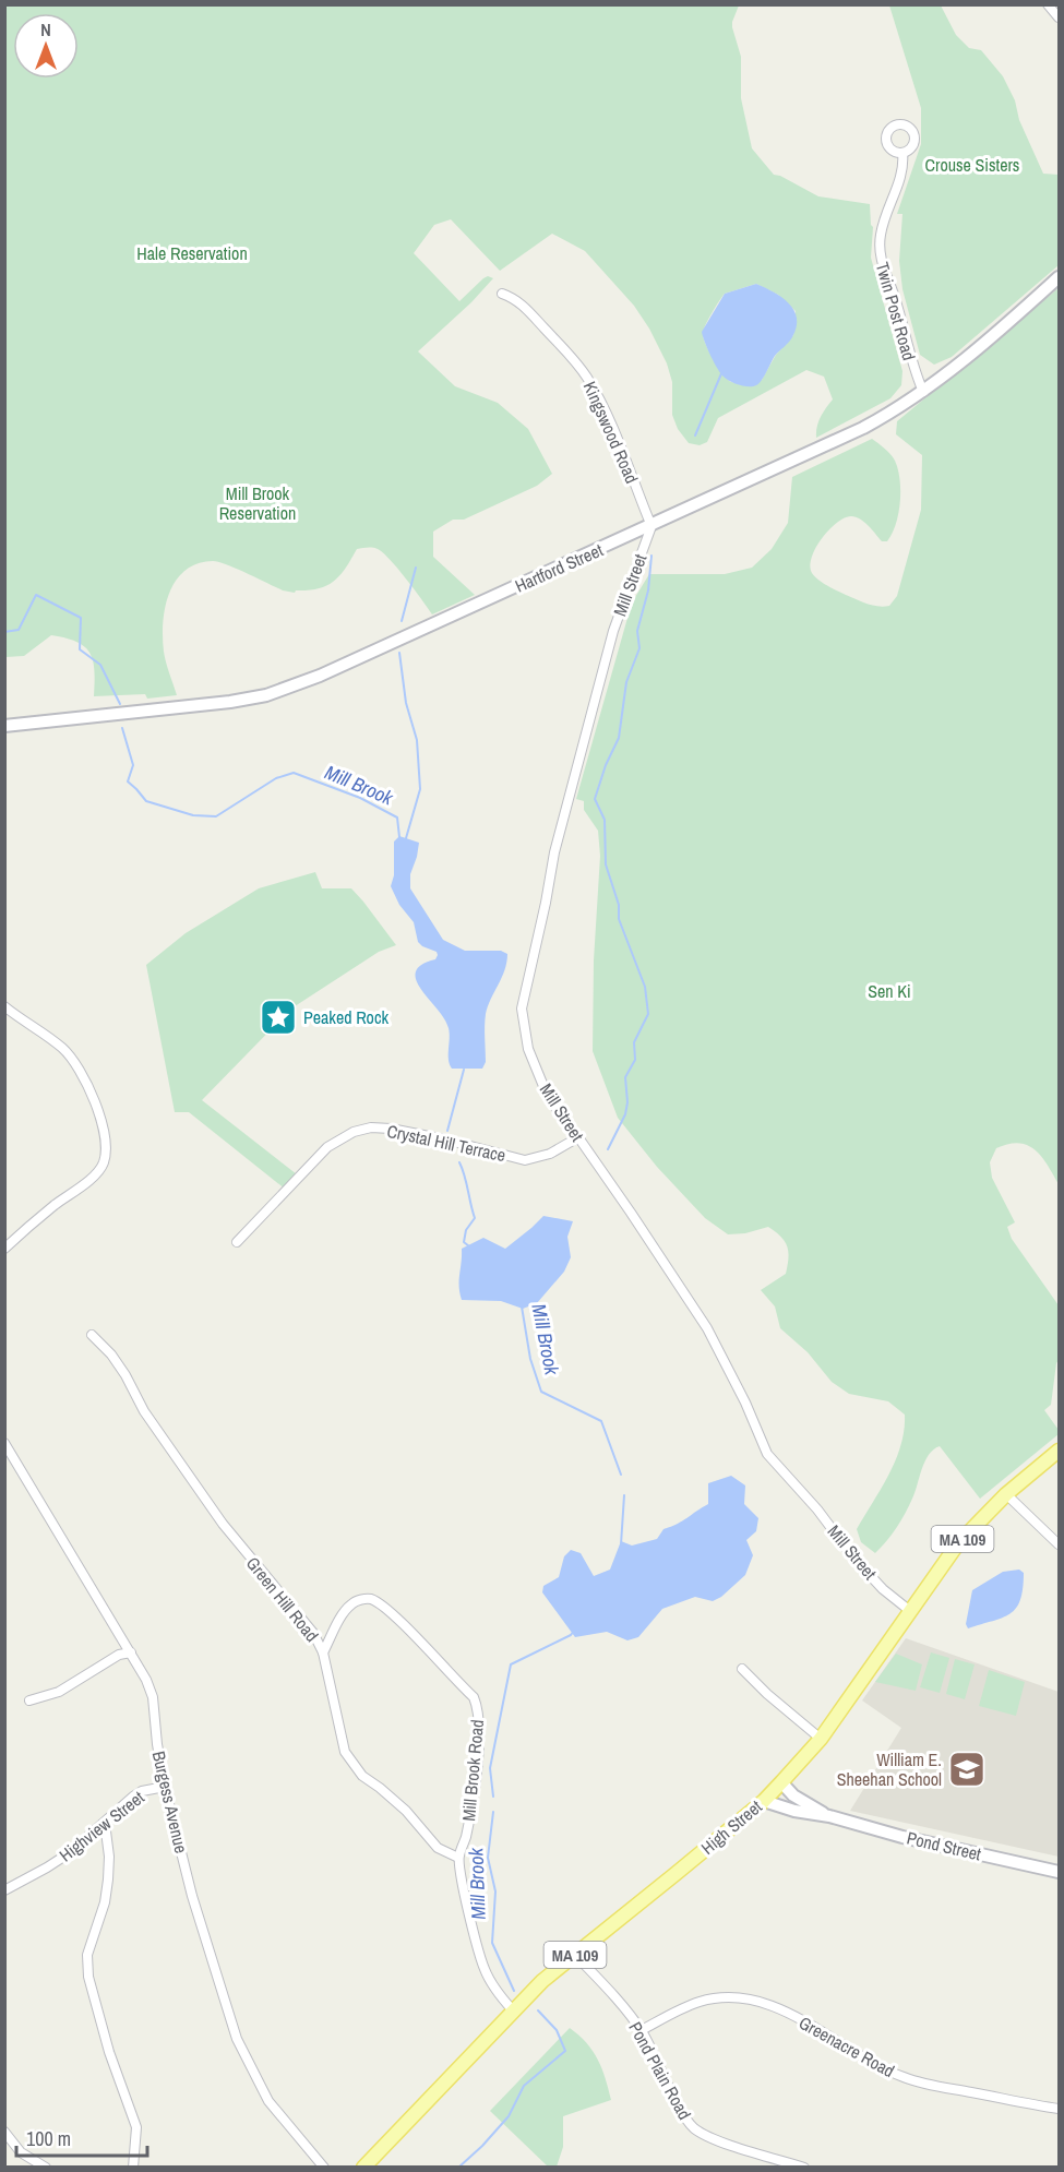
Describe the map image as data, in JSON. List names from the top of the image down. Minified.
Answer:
{"streets":{"main road":["MA 109","High Street"],"street":["Twin Post Road","Kingswood Road","Hartford Street","Mill Street","Crystal Hill Terrace","Green Hill Road","Mill Brook Road","Burgess Avenue","Highview Street","Pond Street","Greenacre Road","Pond Plain Road"]},"crossings":[["Twin Post Road","Hartford Street"],["Kingswood Road","Hartford Street"],["Kingswood Road","Mill Street"],["Hartford Street","Mill Street"],["Mill Street","Crystal Hill Terrace"],["Mill Street","High Street"],["Green Hill Road","Mill Brook Road"],["Mill Brook Road","High Street"],["Burgess Avenue","Highview Street"],["High Street","Pond Street"],["High Street","Pond Plain Road"],["Greenacre Road","Pond Plain Road"]],"water":["Mill Brook"],"parks":["Crouse Sisters","Hale Reservation","Mill Brook Reservation","Sen Ki"],"places":{"place":["Peaked Rock"],"school or university":["William E. Sheehan School"]},"scale_bar":"100 m","north":"top"}
